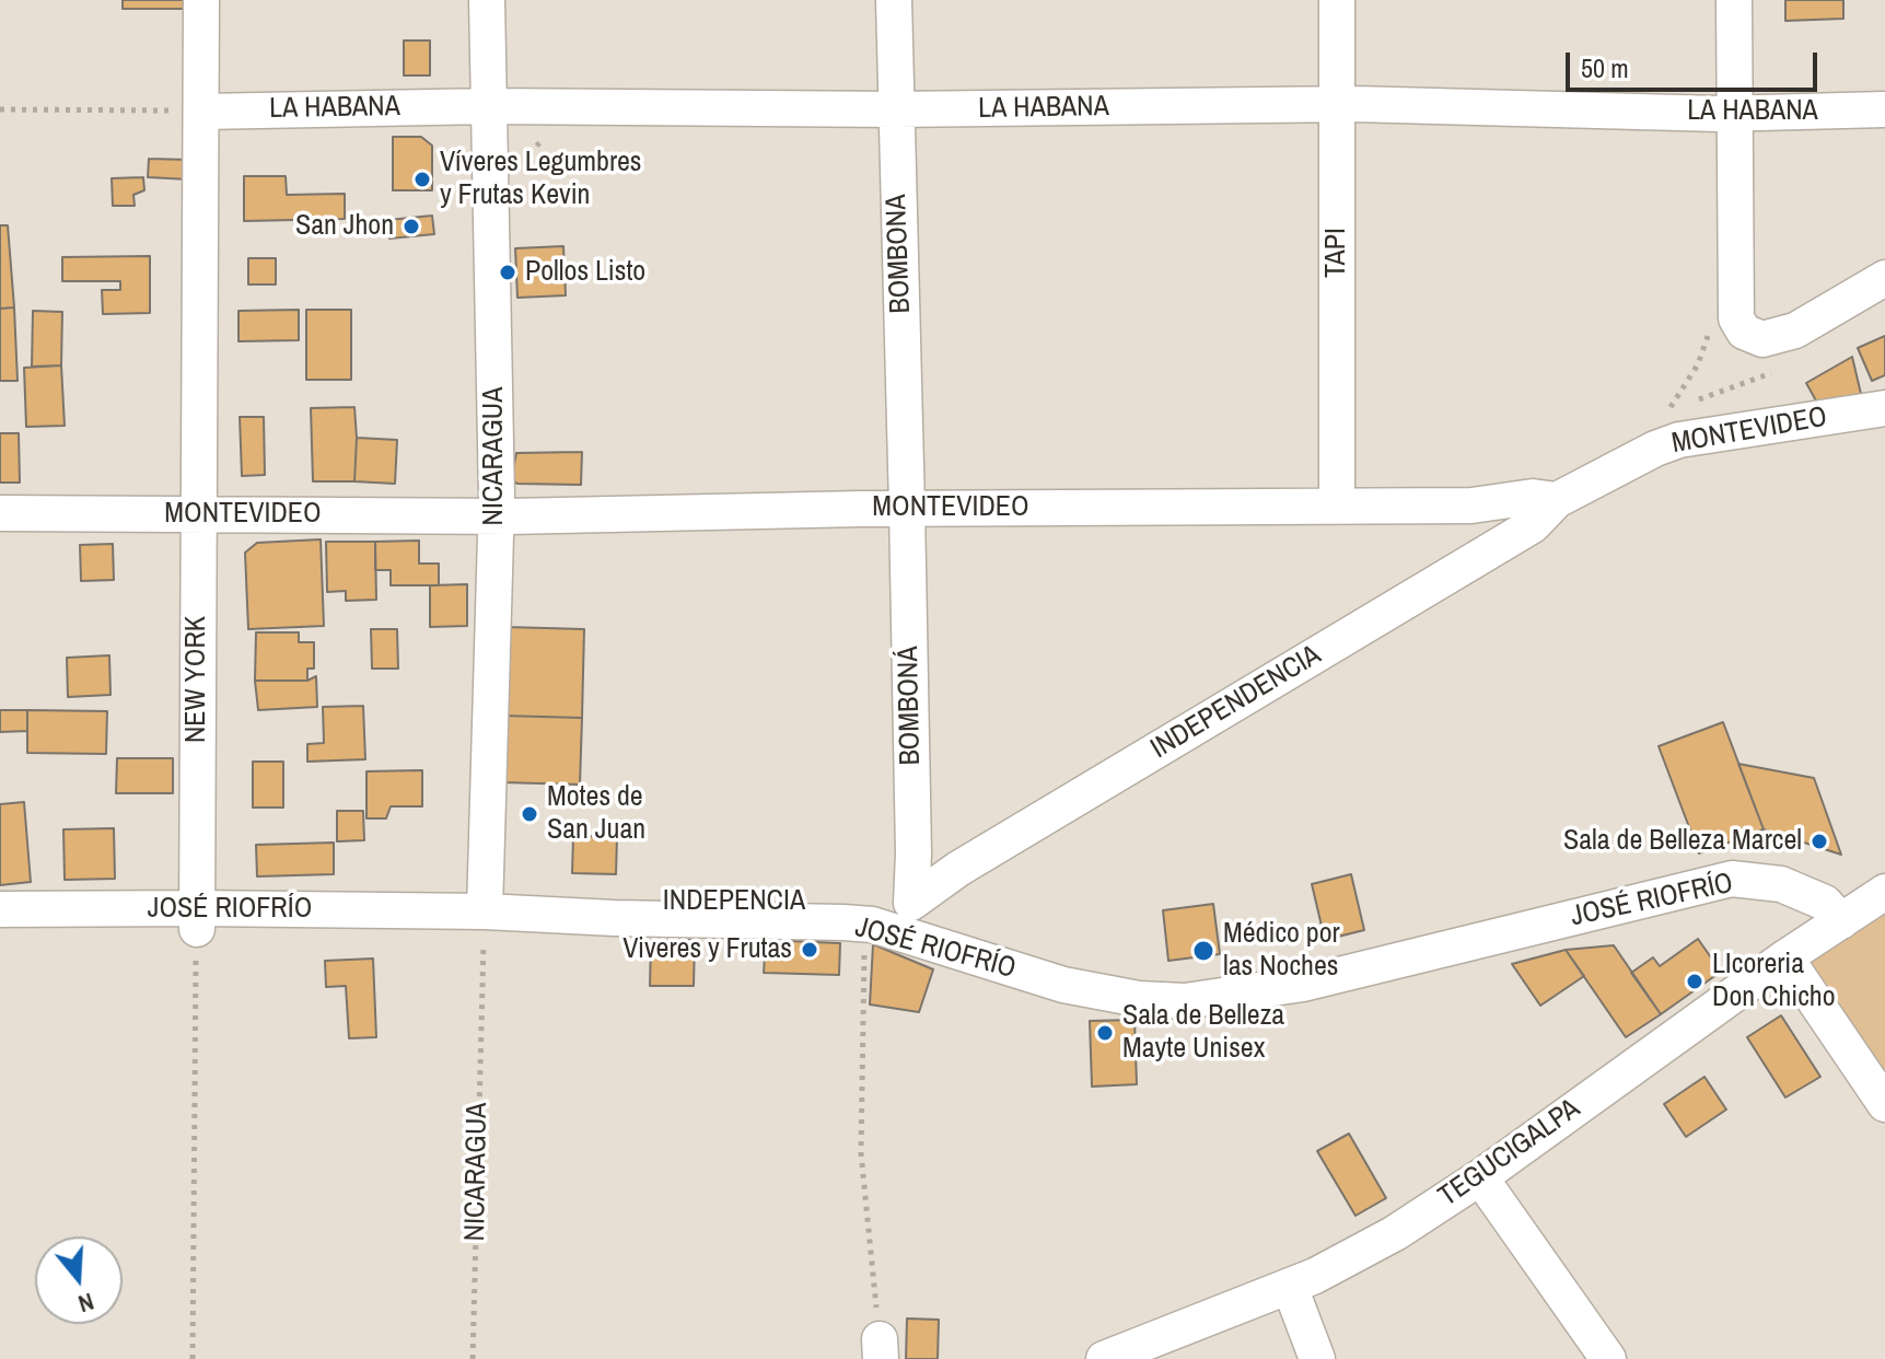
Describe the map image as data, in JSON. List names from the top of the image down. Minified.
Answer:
{"streets":{"street":["LA HABANA","TAPI","BOMBONA","MONTEVIDEO","NICARAGUA","NEW YORK","INDEPENDENCIA","BOMBONÁ","JOSÉ RIOFRÍO","INDEPENCIA","TEGUCIGALPA"]},"crossings":[["LA HABANA","TAPI"],["LA HABANA","BOMBONA"],["LA HABANA","NICARAGUA"],["LA HABANA","NEW YORK"],["TAPI","MONTEVIDEO"],["BOMBONA","MONTEVIDEO"],["BOMBONA","BOMBONÁ"],["MONTEVIDEO","NICARAGUA"],["MONTEVIDEO","NEW YORK"],["MONTEVIDEO","INDEPENDENCIA"],["MONTEVIDEO","BOMBONÁ"],["NICARAGUA","JOSÉ RIOFRÍO"],["NEW YORK","JOSÉ RIOFRÍO"],["INDEPENDENCIA","BOMBONÁ"],["INDEPENDENCIA","INDEPENCIA"],["BOMBONÁ","INDEPENCIA"],["JOSÉ RIOFRÍO","INDEPENCIA"],["JOSÉ RIOFRÍO","TEGUCIGALPA"]],"places":["Víveres Legumbres y Frutas Kevin","San Jhon","Pollos Listo","Motes de San Juan","Sala de Belleza Marcel","Viveres y Frutas","Médico por las Noches","LIcoreria Don Chicho","Sala de Belleza Mayte Unisex"],"scale_bar":"50 m","north":"bottom"}
